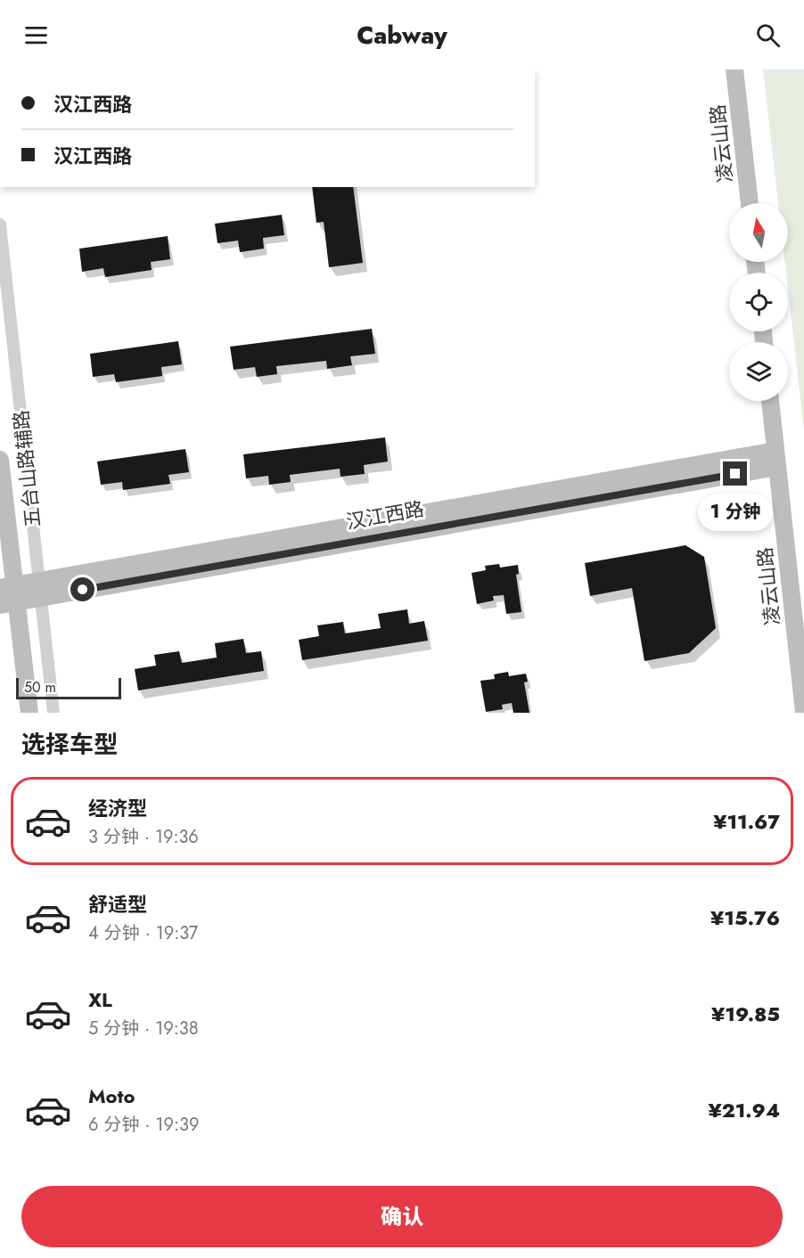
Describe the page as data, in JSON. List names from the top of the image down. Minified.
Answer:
{"streets":{"street":["凌云山路","五台山路辅路","汉江西路"]},"crossings":[["凌云山路","汉江西路"],["五台山路辅路","汉江西路"]],"scale_bar":"50 m","north":"top","page":{"header":"Cabway","banner":["汉江西路","汉江西路"],"bubble":"1 分钟","scale":"50 m","heading":"选择车型","list":[{"name":"经济型","note":"3 分钟 · 19:36","value":"¥11.67"},{"name":"舒适型","note":"4 分钟 · 19:37","value":"¥15.76"},{"name":"XL","note":"5 分钟 · 19:38","value":"¥19.85"},{"name":"Moto","note":"6 分钟 · 19:39","value":"¥21.94"}],"buttons":"确认"}}
